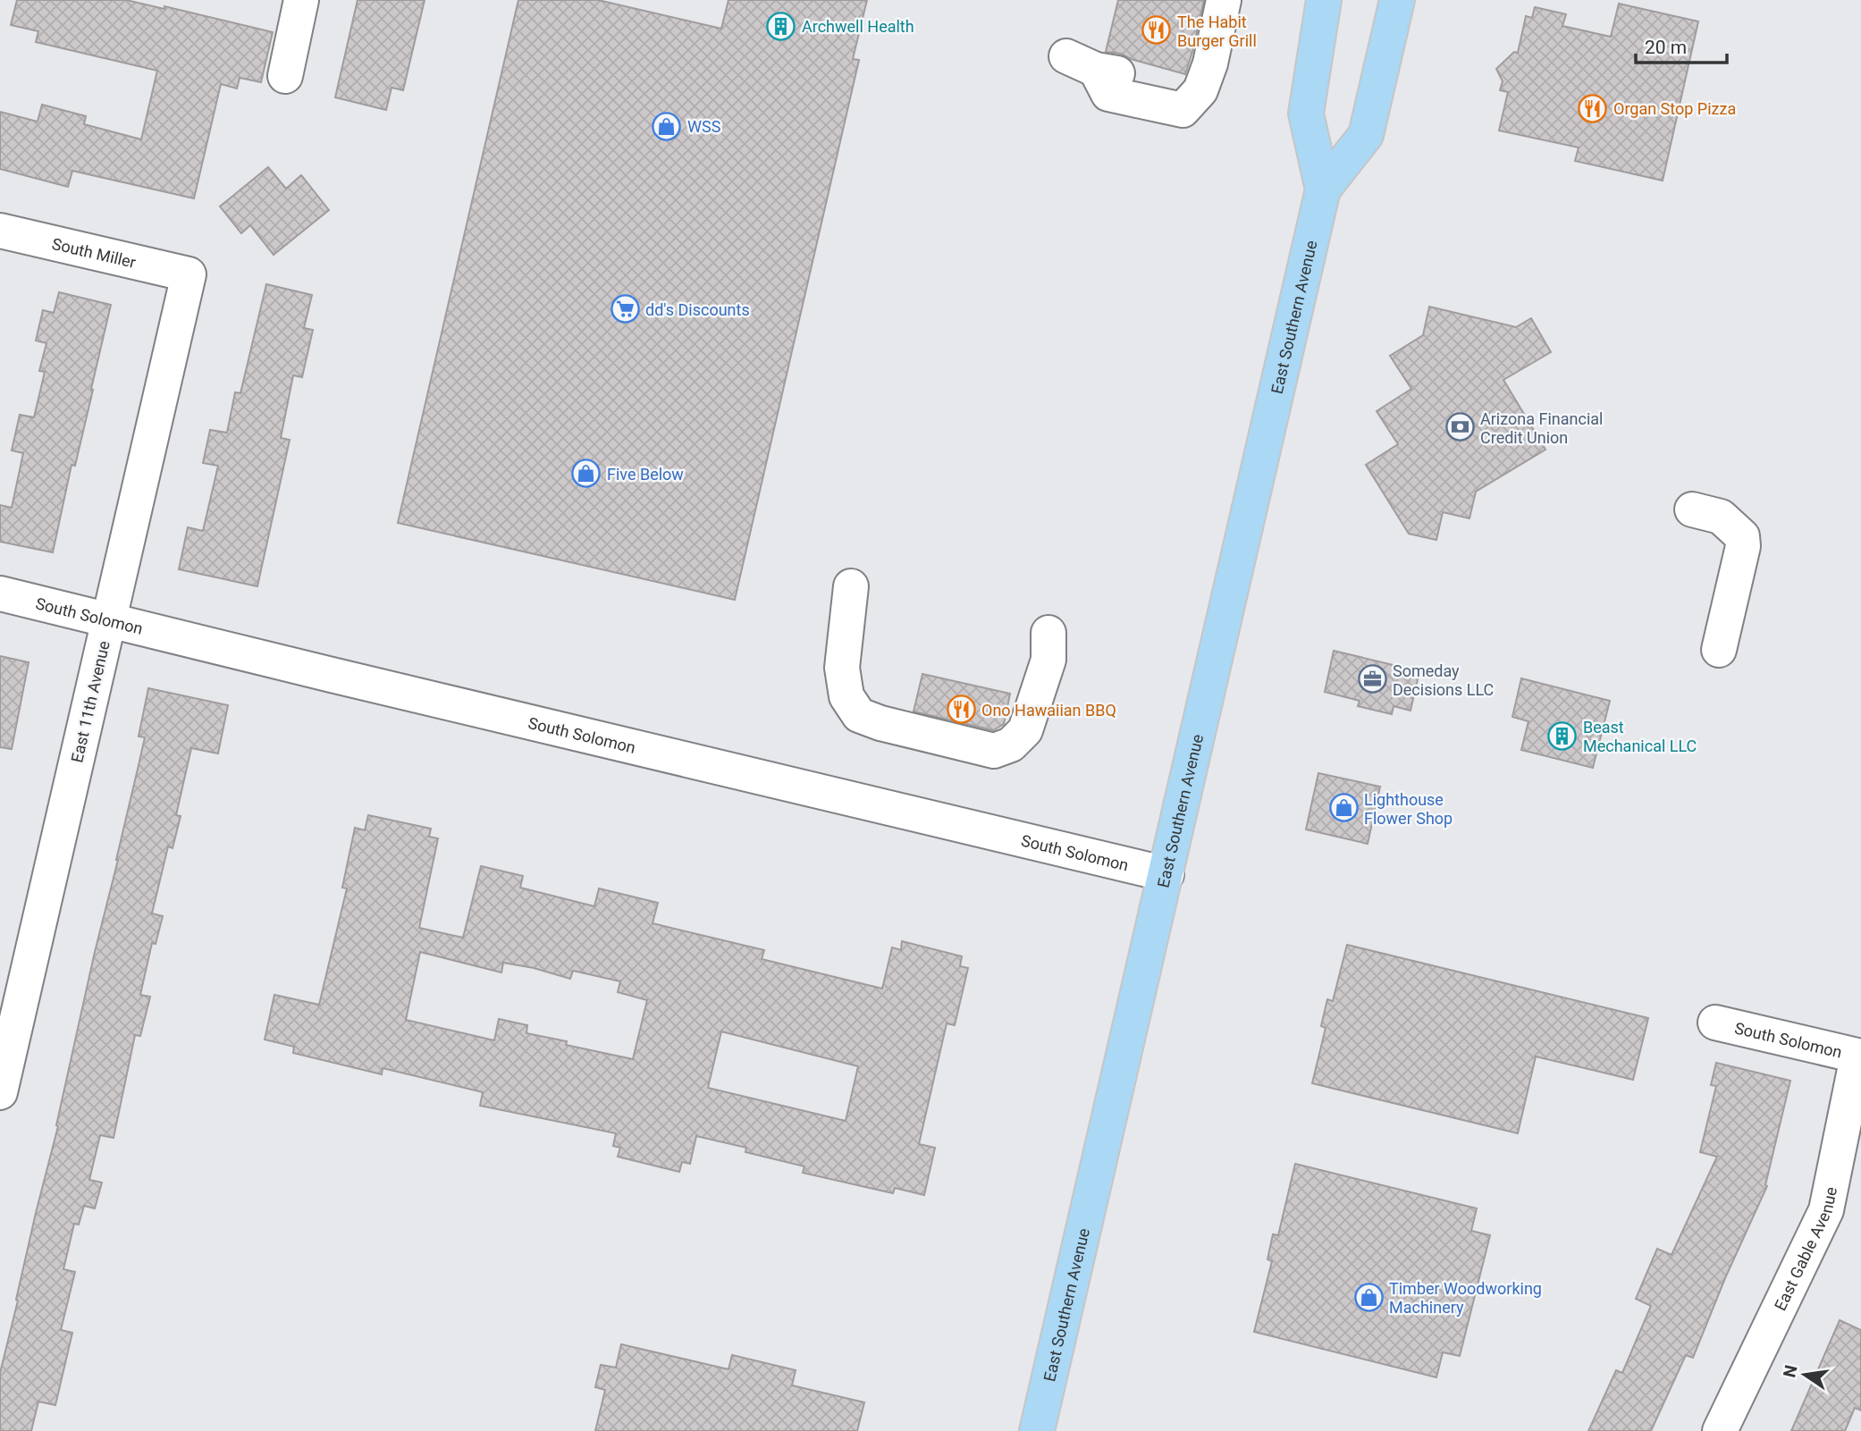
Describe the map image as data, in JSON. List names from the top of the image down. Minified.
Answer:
{"streets":{"main road":["East Southern Avenue"],"street":["South Miller","South Solomon","East 11th Avenue","East Gable Avenue"]},"crossings":[["South Miller","East 11th Avenue"],["East Southern Avenue","South Solomon"],["South Solomon","East 11th Avenue"],["South Solomon","East Gable Avenue"]],"places":{"building":["Archwell Health","Beast Mechanical LLC"],"restaurant":["The Habit Burger Grill","Organ Stop Pizza","Ono Hawaiian BBQ"],"shop":["WSS","Five Below","Lighthouse Flower Shop","Timber Woodworking Machinery"],"supermarket":["dd's Discounts"],"bank":["Arizona Financial Credit Union"],"office":["Someday Decisions LLC"]},"scale_bar":"20 m","north":"left"}
